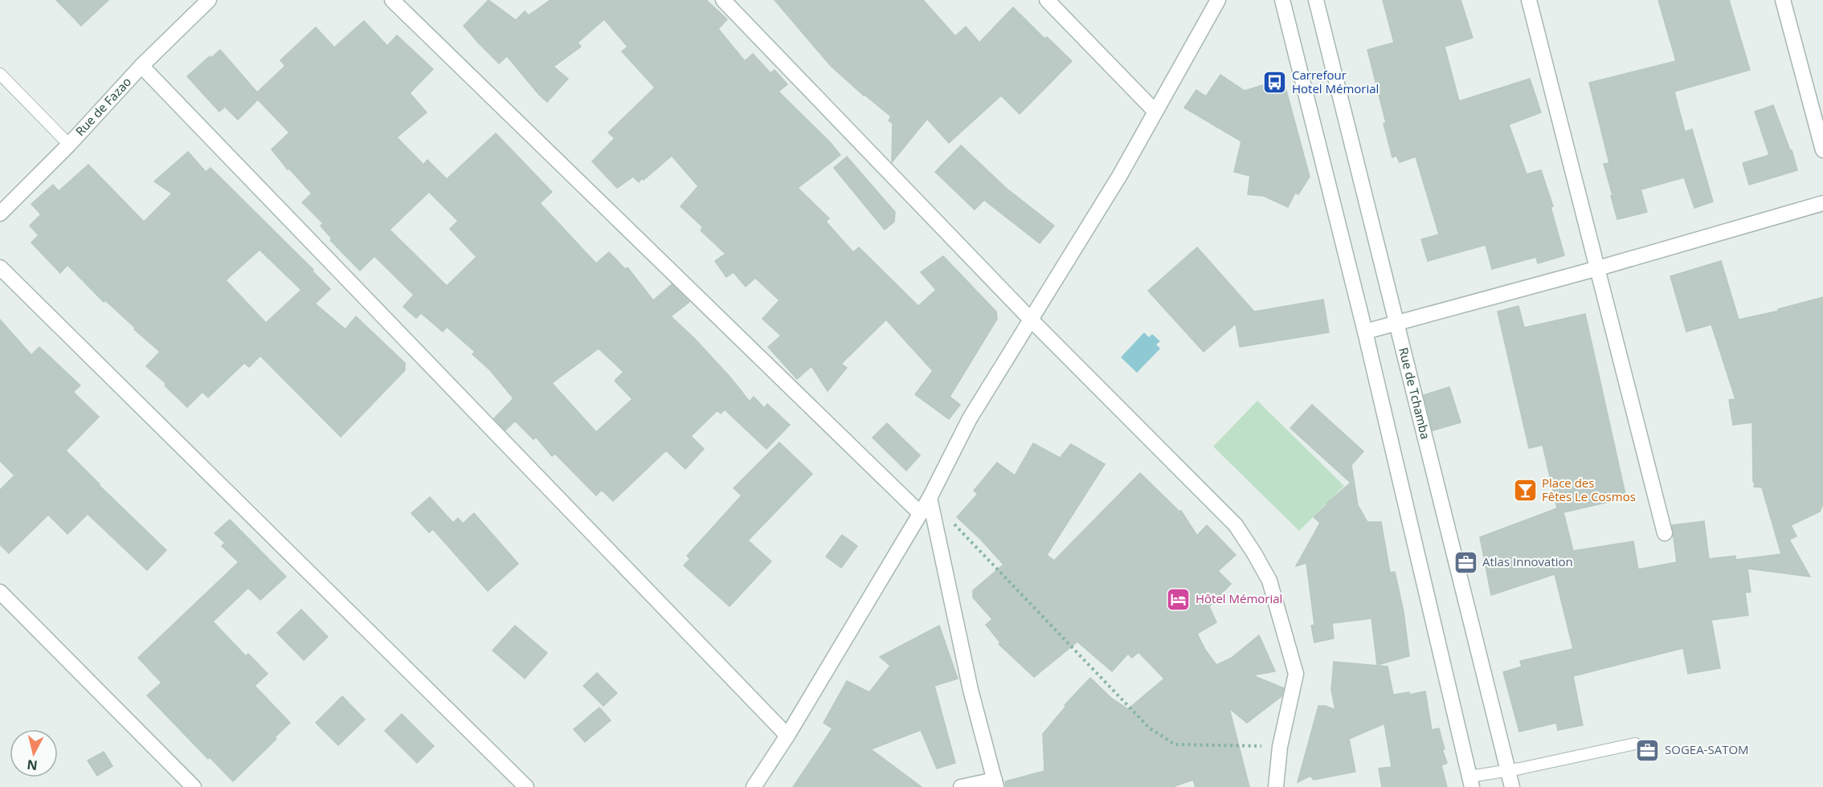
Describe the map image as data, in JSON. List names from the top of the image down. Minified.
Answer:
{"streets":{"street":["Rue de Fazao","Rue de Tchamba"]},"places":{"bus stop":["Carrefour Hotel Mémorial"],"bar":["Place des Fêtes Le Cosmos"],"office":["Atlas Innovation","SOGEA-SATOM"],"hotel":["Hôtel Mémorial"]},"north":"bottom"}
